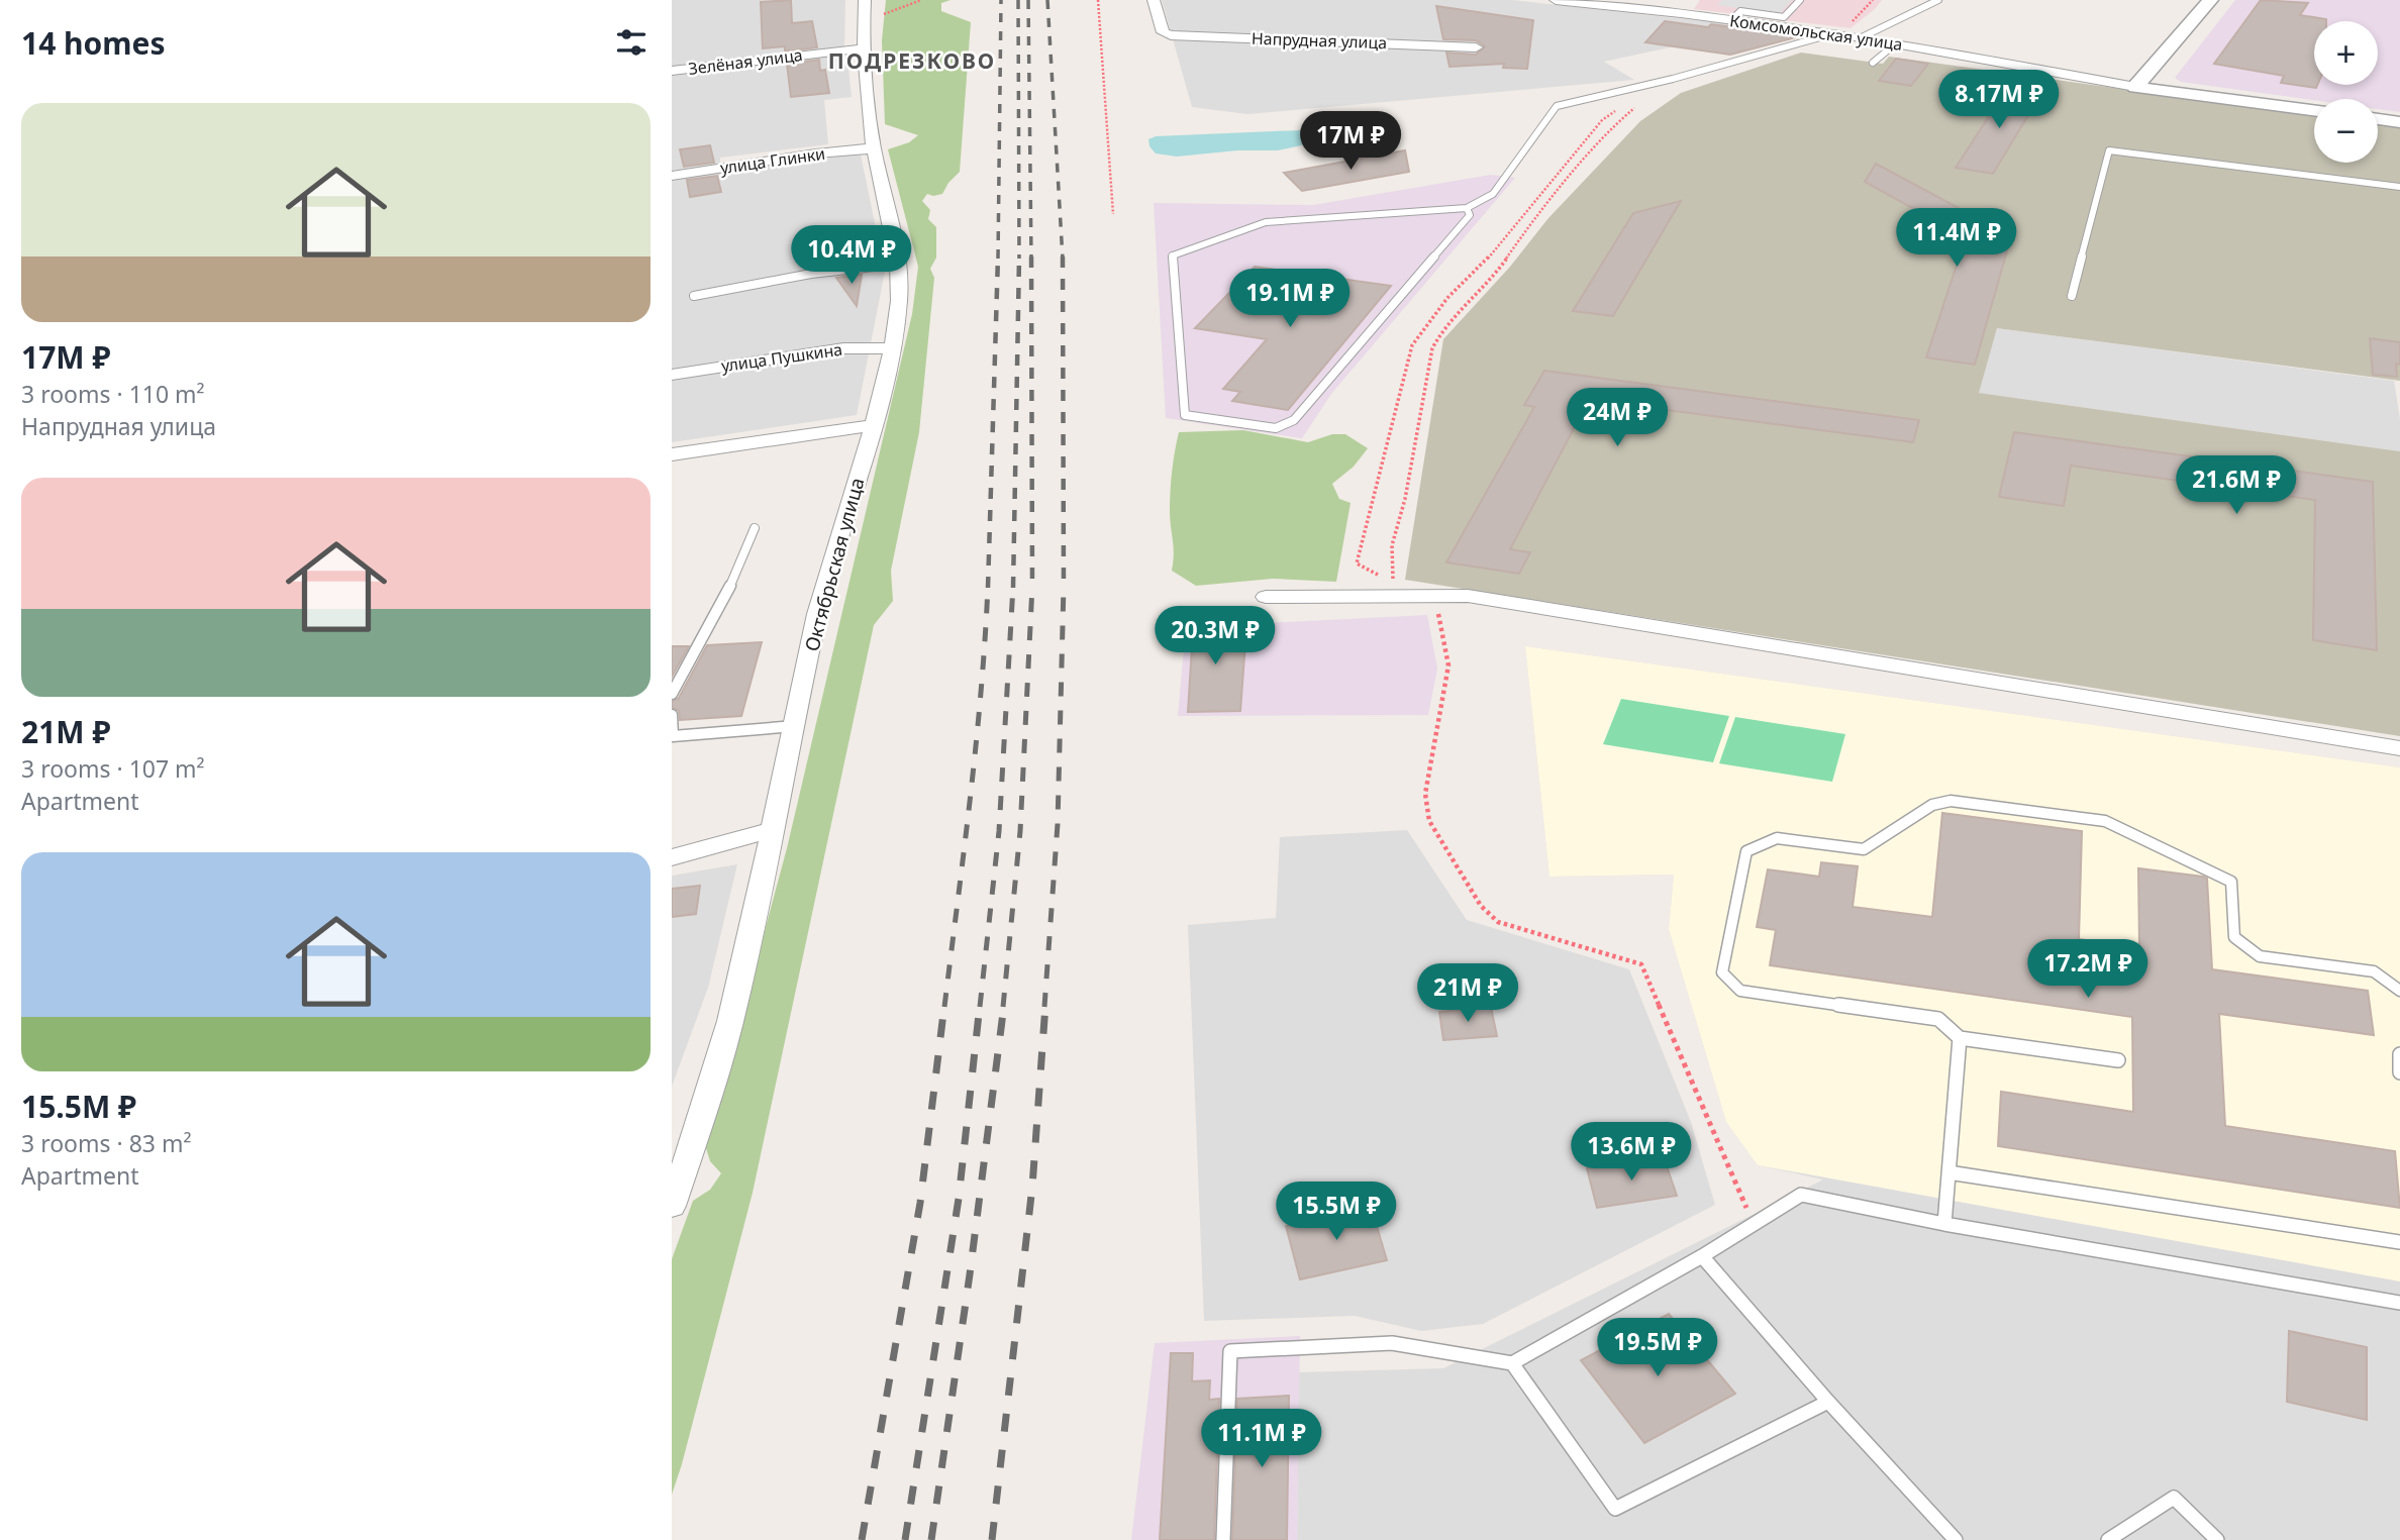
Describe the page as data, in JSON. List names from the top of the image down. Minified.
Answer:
{"streets":{"street":["Комсомольская улица","Напрудная улица","Зелёная улица","улица Глинки","улица Пушкина","Октябрьская улица"]},"crossings":[["Зелёная улица","Октябрьская улица"],["улица Глинки","Октябрьская улица"],["улица Пушкина","Октябрьская улица"]],"districts":["ПОДРЕЗКОВО"],"page":{"heading":"14 homes","map_buttons":["+","−"],"price":["8.17M ₽","17M ₽","11.4M ₽","10.4M ₽","19.1M ₽","24M ₽","21.6M ₽","20.3M ₽","17.2M ₽","21M ₽","13.6M ₽","15.5M ₽","19.5M ₽","11.1M ₽"],"list":[{"name":"17M ₽","note":"3 rooms · 110 m² · Напрудная улица"},{"name":"21M ₽","note":"3 rooms · 107 m² · Apartment"},{"name":"15.5M ₽","note":"3 rooms · 83 m² · Apartment"}]}}
